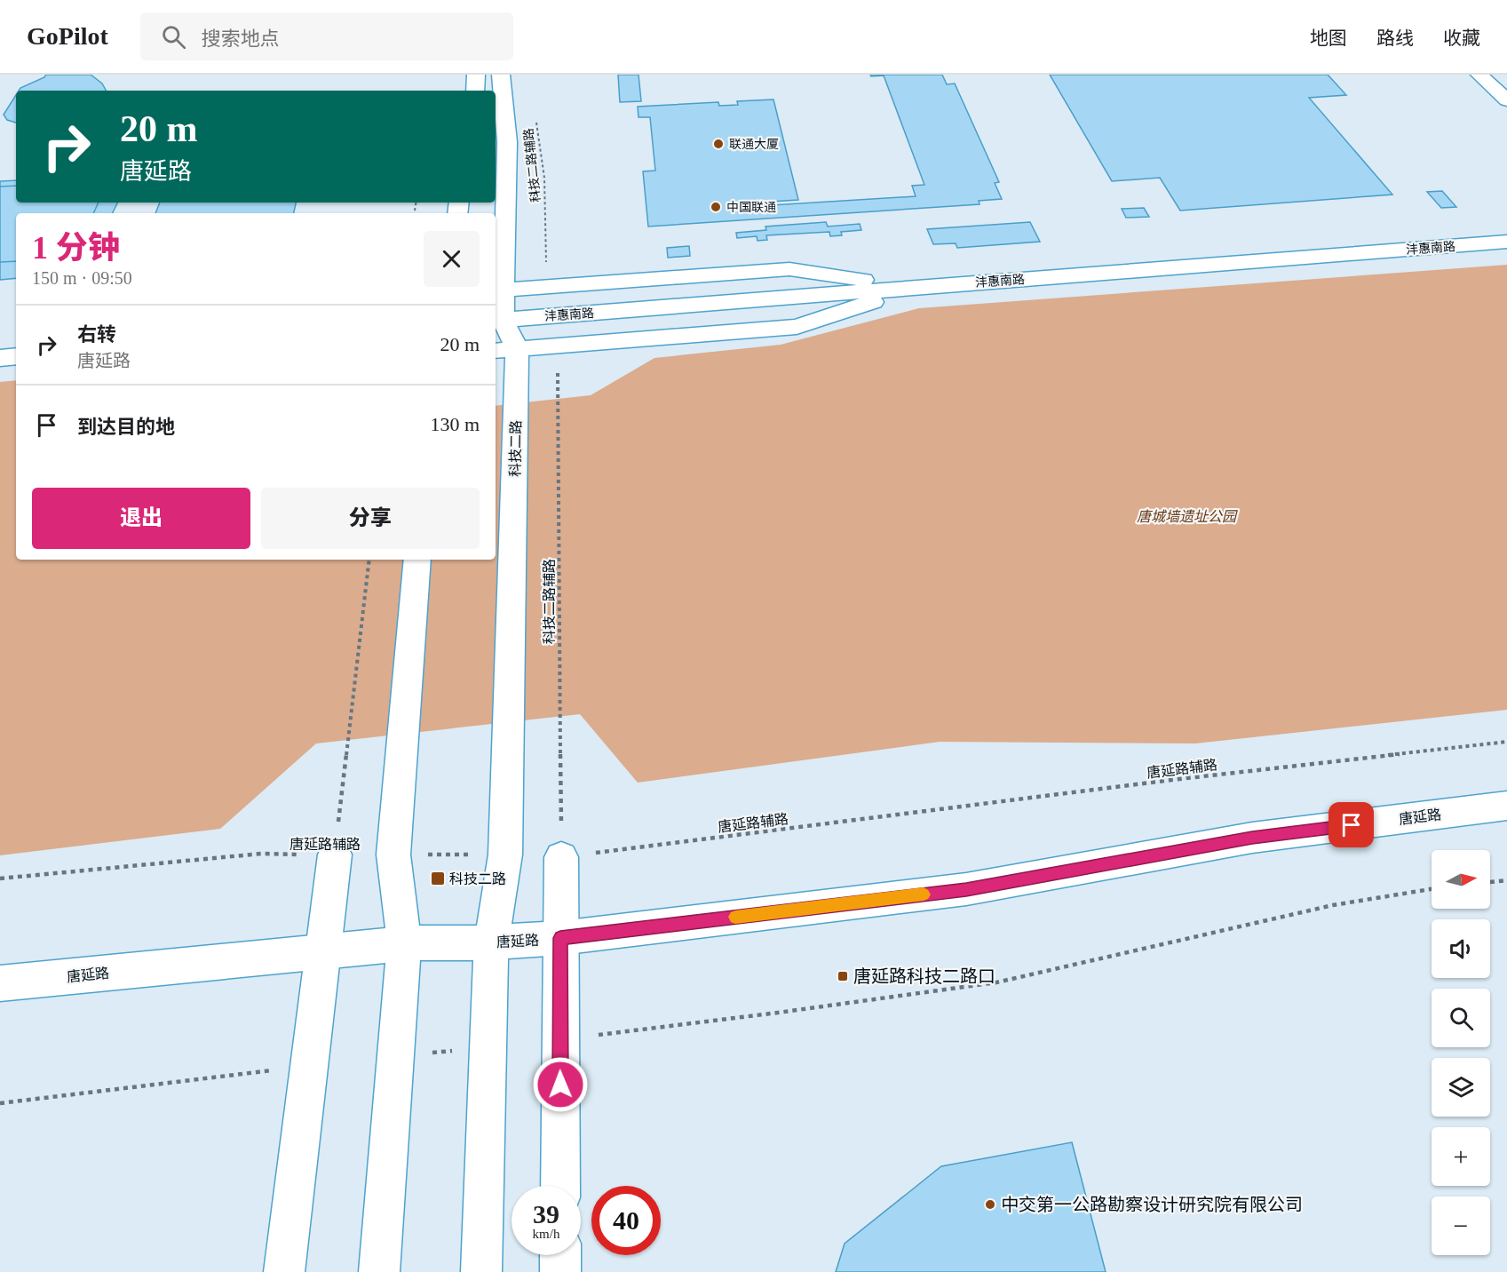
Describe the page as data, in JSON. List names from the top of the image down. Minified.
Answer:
{"streets":{"main road":["沣惠南路","科技二路","唐延路"],"path":["科技二路辅路","唐延路辅路"]},"crossings":[["科技二路辅路","唐延路辅路"],["沣惠南路","科技二路"],["科技二路","唐延路"]],"parks":["唐城墙遗址公园"],"places":{"other":["联通大厦","中国联通","中交第一公路勘察设计研究院有限公司"],"transit":["科技二路","唐延路科技二路口"]},"north":"right","page":{"header":"GoPilot","search":"搜索地点","nav":["地图","路线","收藏"],"turn":["20 m","唐延路"],"heading":["1 分钟","150 m · 09:50"],"list":[{"name":"右转","note":"唐延路","value":"20 m"},{"name":"到达目的地","value":"130 m"}],"buttons":["退出","分享"],"map_buttons":["+","−"],"speed":"39 km/h","limit":"40"}}
